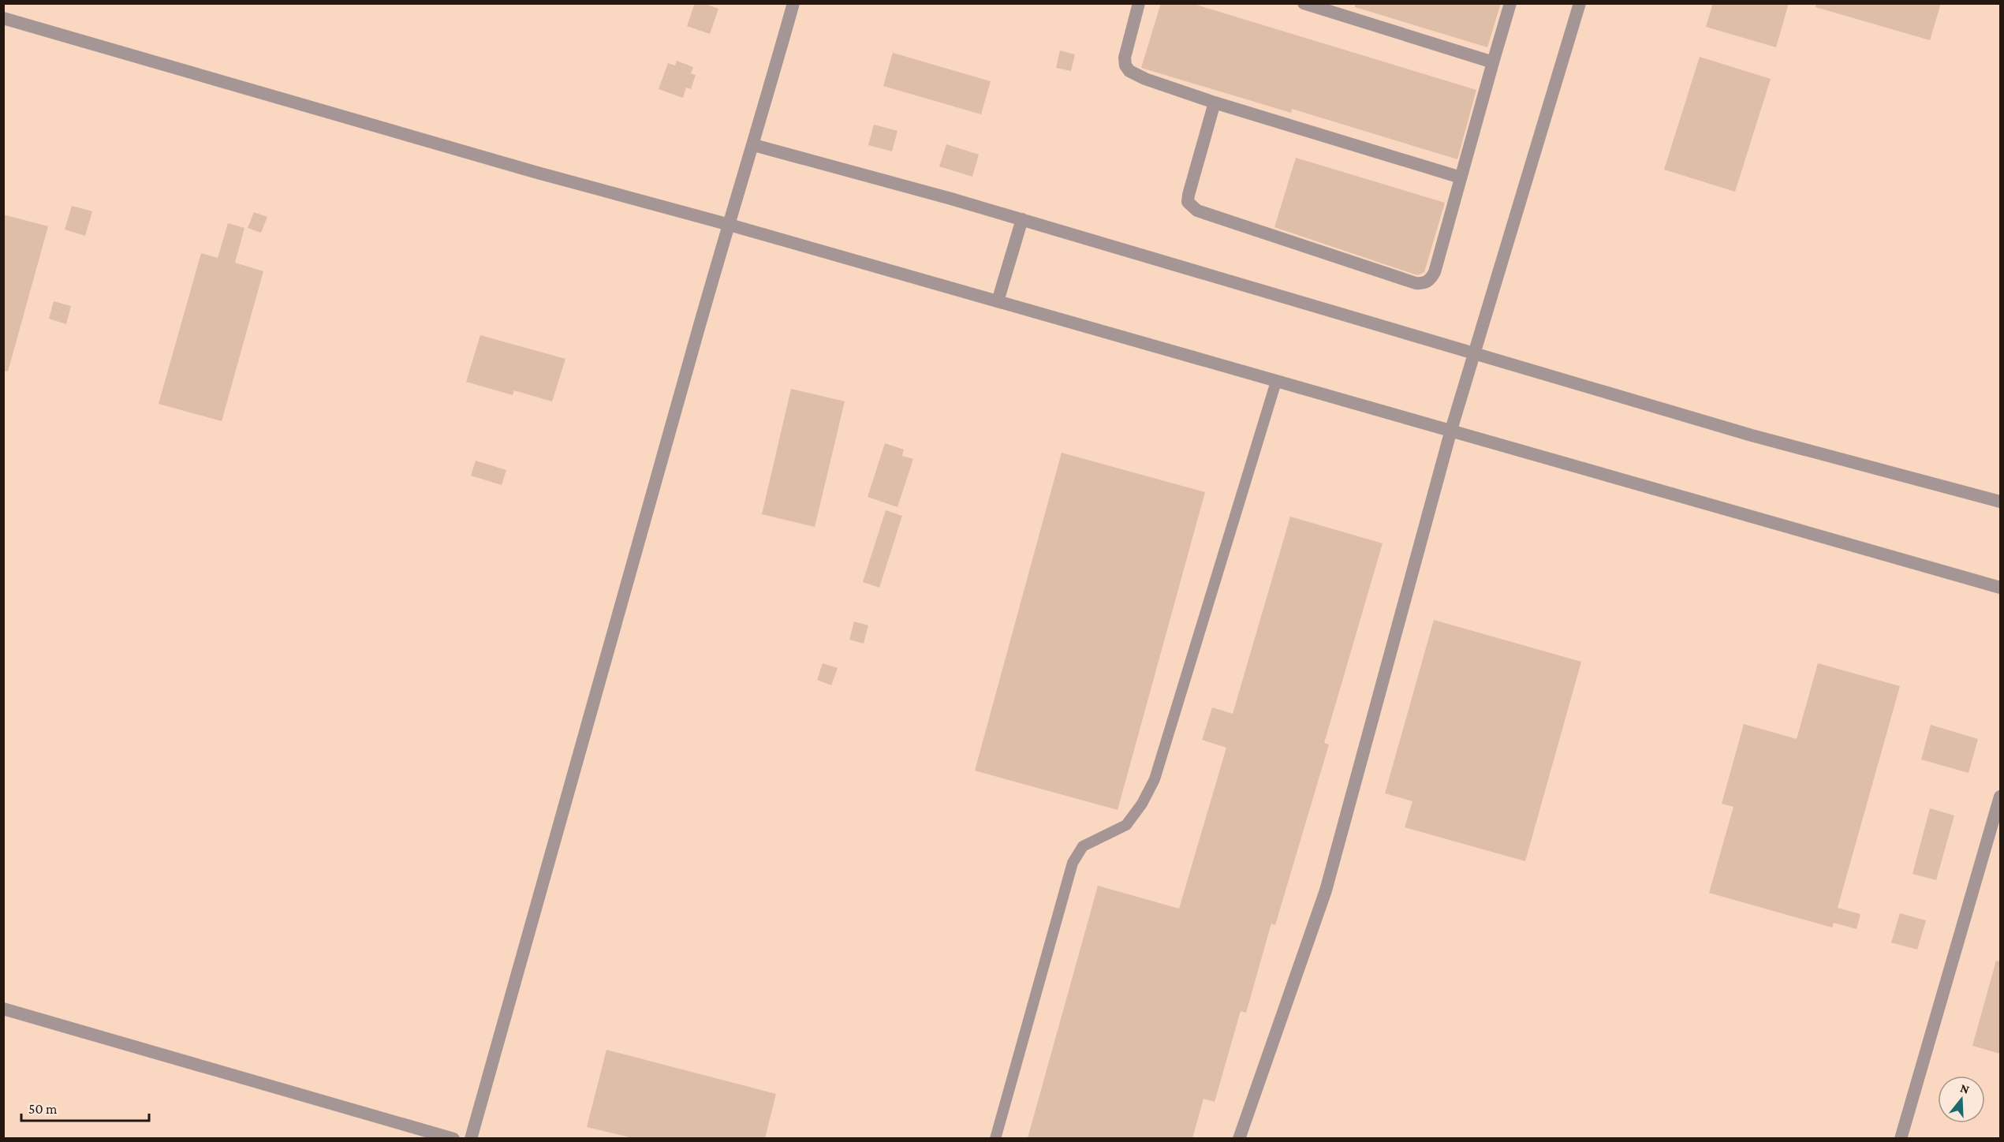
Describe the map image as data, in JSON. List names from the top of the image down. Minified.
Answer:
{"scale_bar":"50 m","north":"top"}
